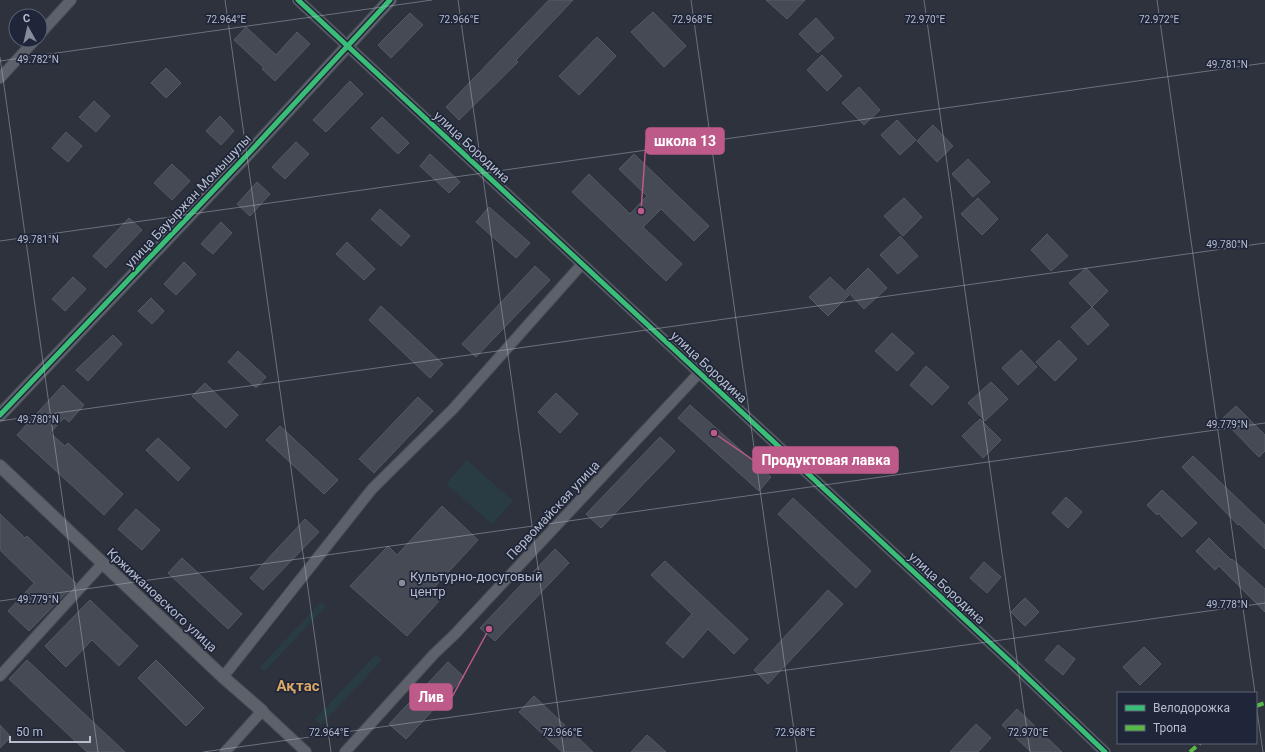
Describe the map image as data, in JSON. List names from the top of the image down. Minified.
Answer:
{"streets":{"street":["улица Бородина","улица Бауыржан Момышулы","Первомайская улица","Кржижановского улица"]},"crossings":[["улица Бородина","улица Бауыржан Момышулы"],["улица Бородина","Первомайская улица"]],"districts":["Ақтас"],"places":["школа 13","Продуктовая лавка","Культурно-досуговый центр","Лив"],"legend":["Велодорожка","Тропа"],"scale_bar":"50 m","north":"top","coordinates":["72.964°E","72.966°E","72.968°E","72.970°E","72.972°E","49.782°N","49.781°N","49.780°N","49.779°N","49.778°N"]}
